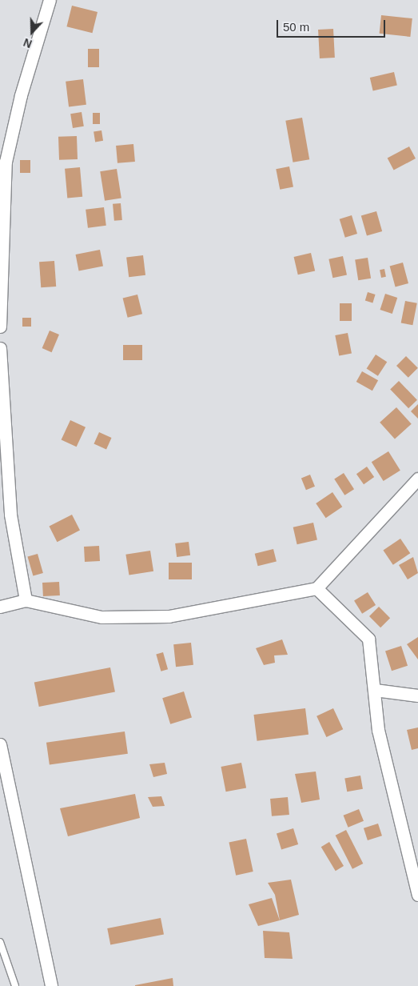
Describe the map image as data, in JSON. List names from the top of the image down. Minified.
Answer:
{"scale_bar":"50 m","north":"bottom"}
